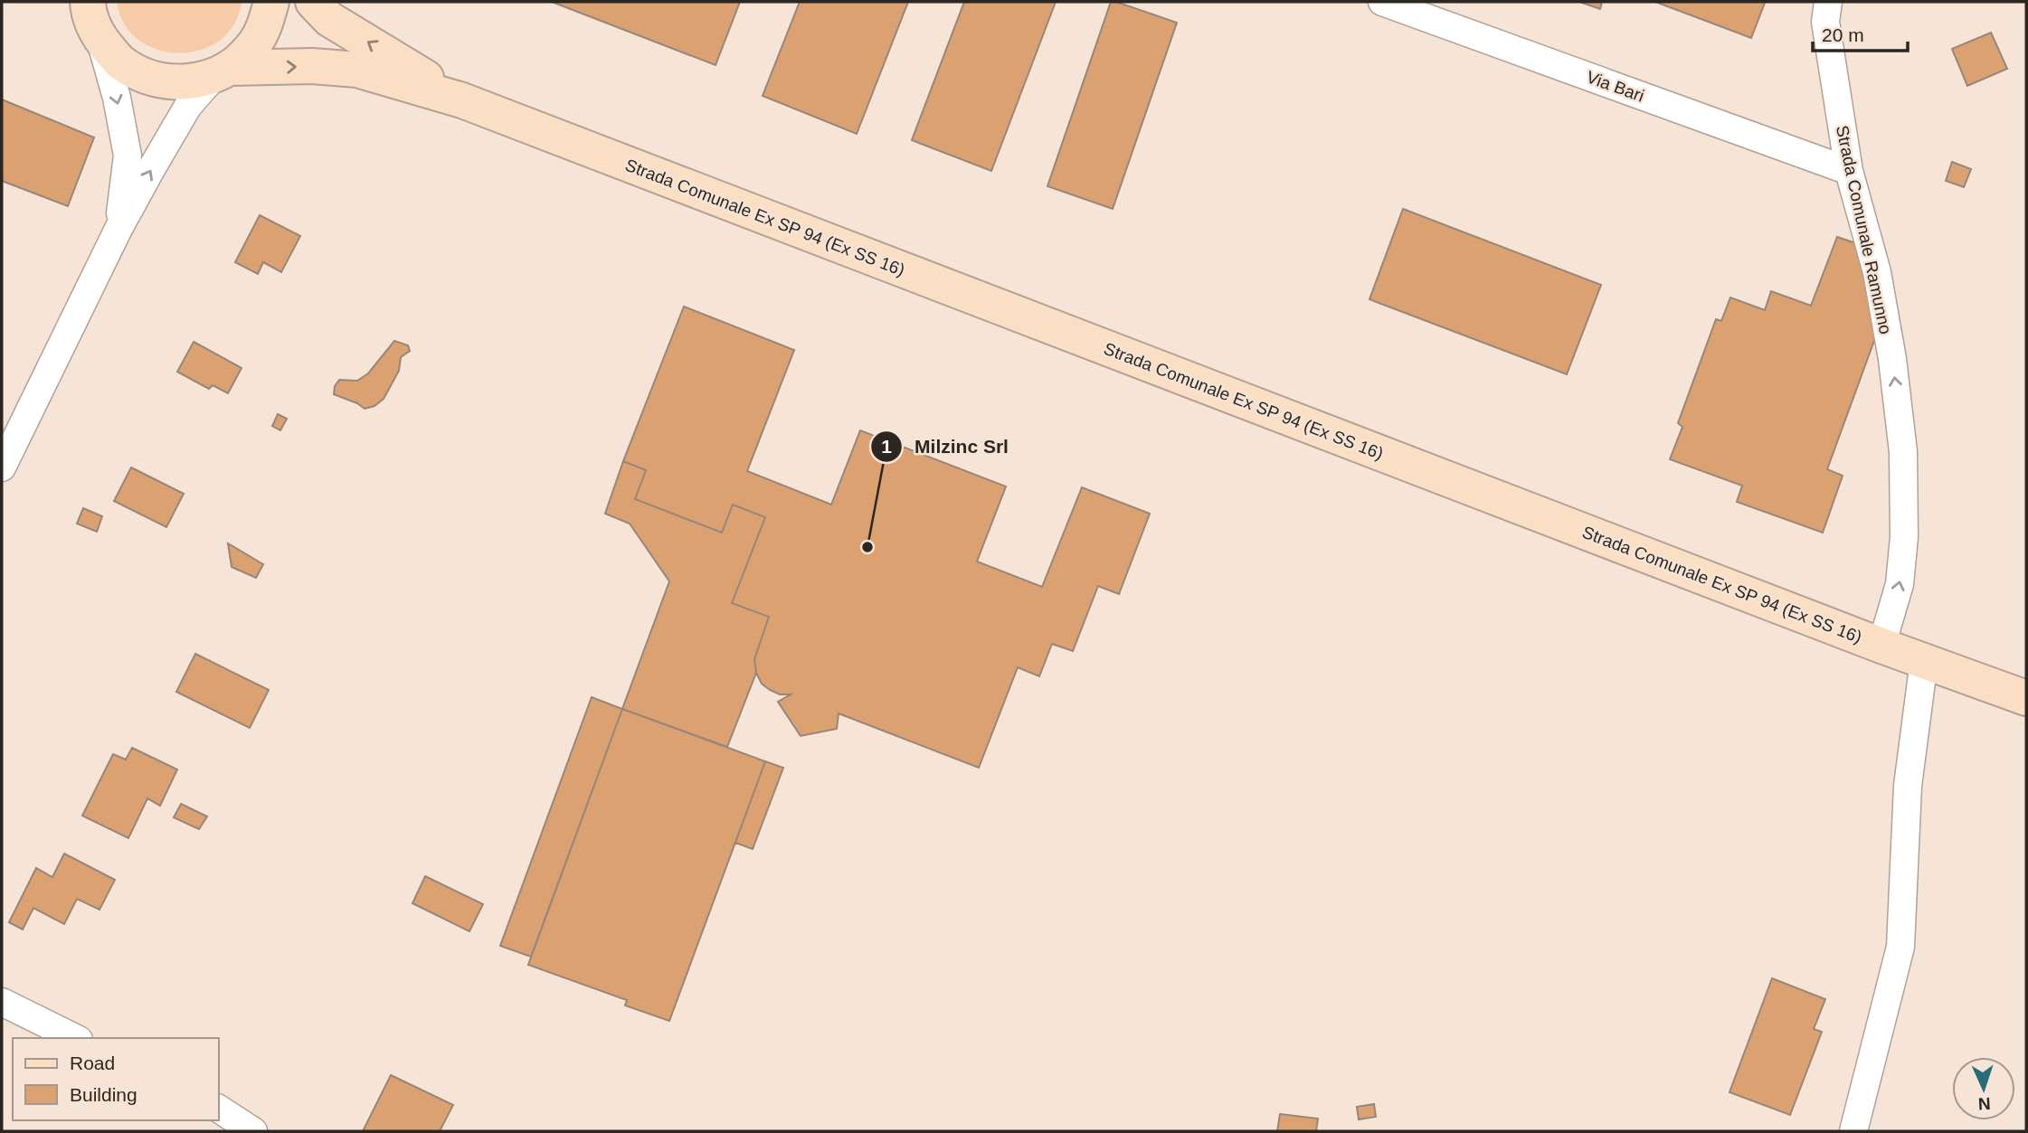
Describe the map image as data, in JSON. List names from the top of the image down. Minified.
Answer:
{"streets":{"main road":["Strada Comunale Ex SP 94 (Ex SS 16)"],"street":["Via Bari","Strada Comunale Ramunno"]},"crossings":[["Via Bari","Strada Comunale Ramunno"],["Strada Comunale Ex SP 94 (Ex SS 16)","Strada Comunale Ramunno"]],"one_way":["Strada Comunale Ramunno"],"places":["Milzinc Srl"],"legend":["Road","Building"],"scale_bar":"20 m","north":"bottom"}
